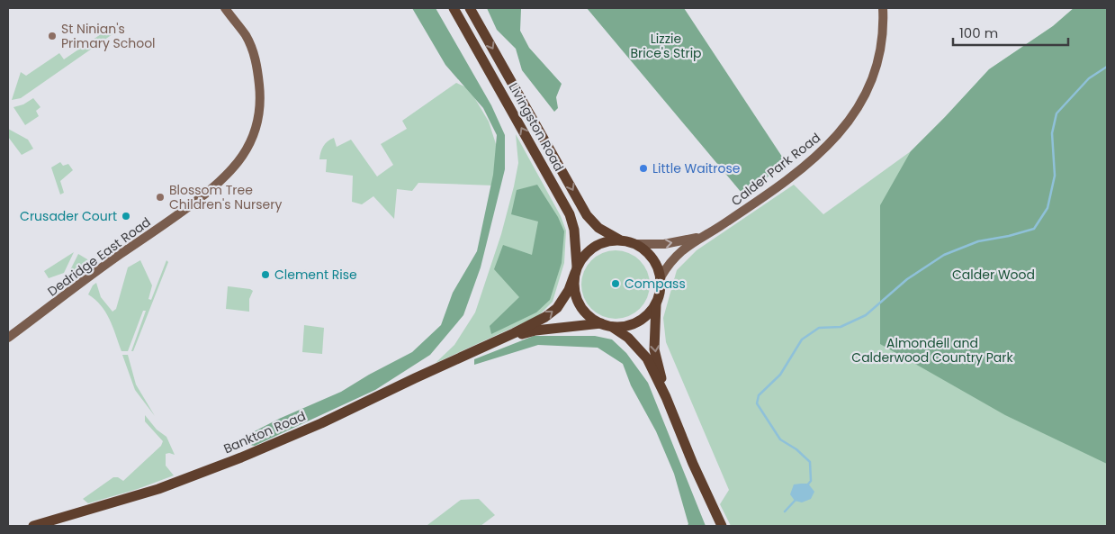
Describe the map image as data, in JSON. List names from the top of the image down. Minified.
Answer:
{"streets":{"main road":["Livingston Road","Bankton Road"],"street":["Calder Park Road","Dedridge East Road"]},"crossings":[["Livingston Road","Bankton Road"]],"parks":["Lizzie Brice's Strip","Calder Wood","Almondell and Calderwood Country Park"],"places":["St Ninian's Primary School","Little Waitrose","Blossom Tree Children's Nursery","Crusader Court","Clement Rise","Compass"],"scale_bar":"100 m"}
